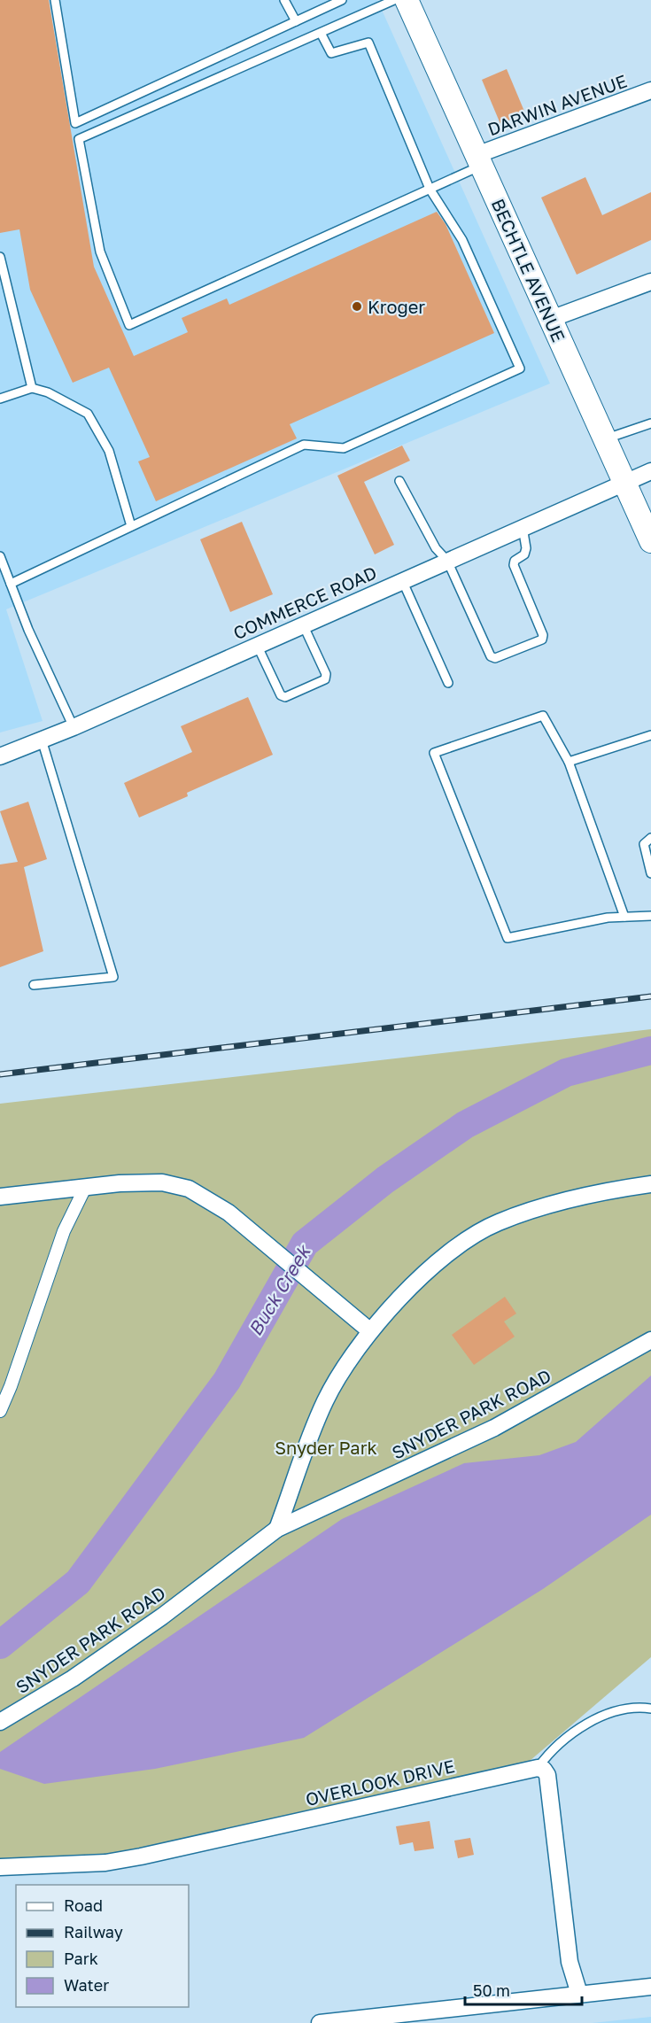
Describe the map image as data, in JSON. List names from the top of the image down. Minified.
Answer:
{"streets":{"main road":["BECHTLE AVENUE"],"street":["DARWIN AVENUE","COMMERCE ROAD","SNYDER PARK ROAD","OVERLOOK DRIVE"]},"crossings":[["DARWIN AVENUE","BECHTLE AVENUE"],["BECHTLE AVENUE","COMMERCE ROAD"]],"water":["Buck Creek"],"parks":["Snyder Park"],"places":["Kroger"],"legend":["Road","Railway","Park","Water"],"scale_bar":"50 m"}
